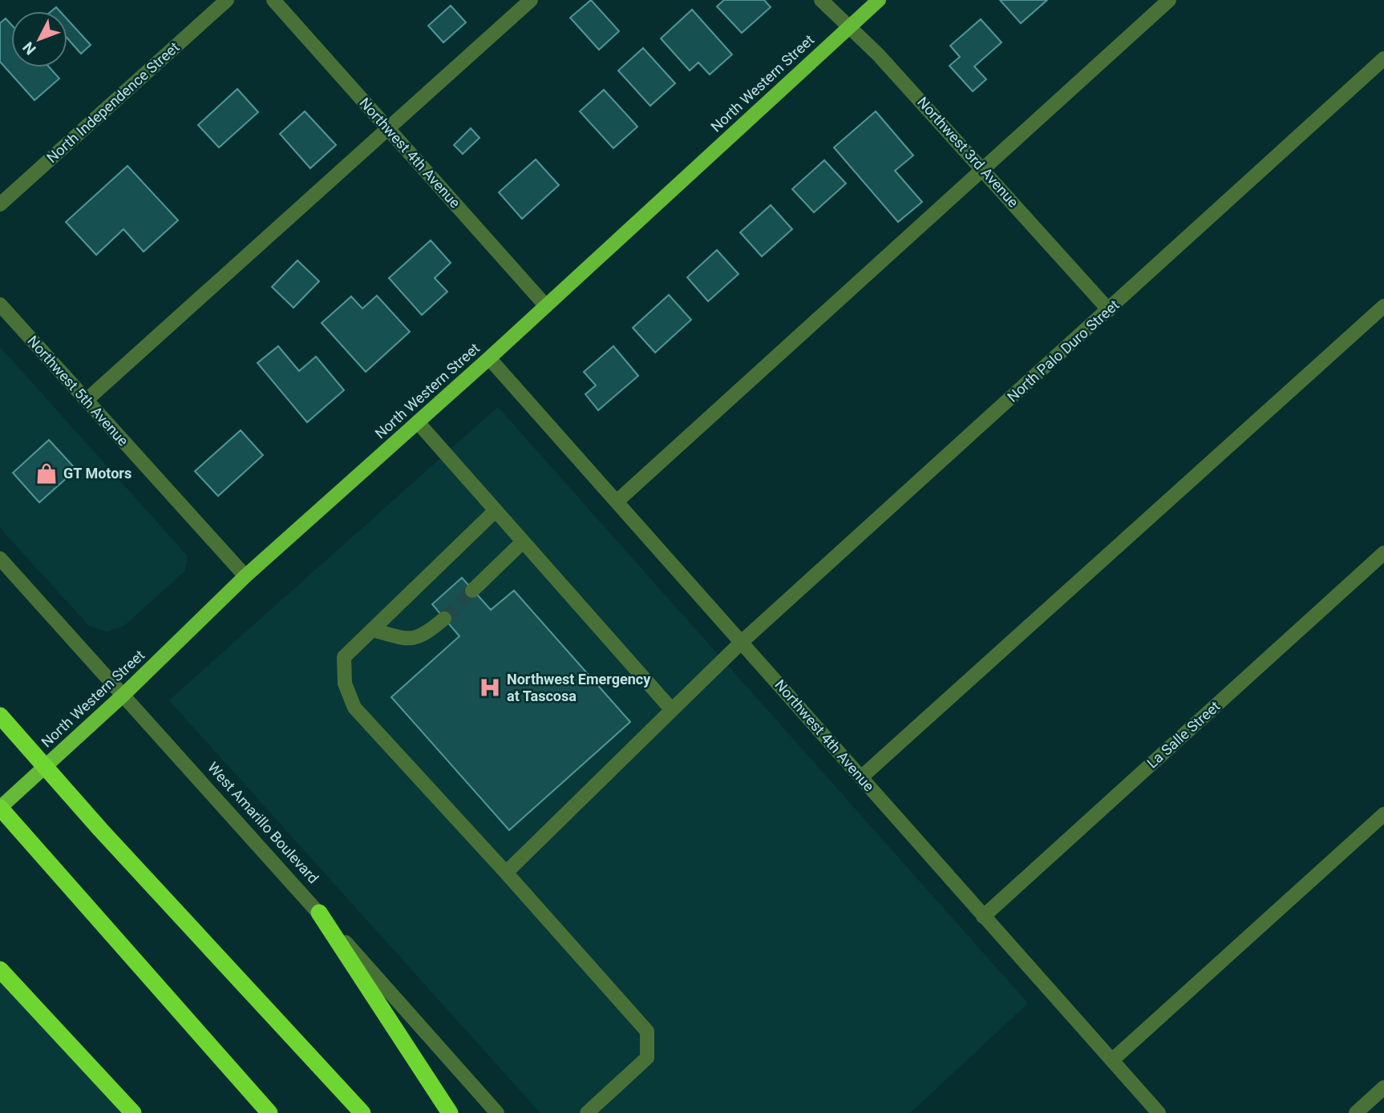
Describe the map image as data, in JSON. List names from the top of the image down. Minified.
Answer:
{"streets":{"main road":["North Western Street"],"street":["North Independence Street","Northwest 3rd Avenue","Northwest 4th Avenue","North Palo Duro Street","Northwest 5th Avenue","La Salle Street","West Amarillo Boulevard"]},"crossings":[["North Western Street","Northwest 3rd Avenue"],["North Western Street","Northwest 4th Avenue"],["North Western Street","Northwest 5th Avenue"],["North Western Street","West Amarillo Boulevard"],["Northwest 3rd Avenue","North Palo Duro Street"],["Northwest 4th Avenue","North Palo Duro Street"],["Northwest 4th Avenue","La Salle Street"]],"places":{"shop":["GT Motors"],"hospital":["Northwest Emergency at Tascosa"]},"north":"bottom left"}
